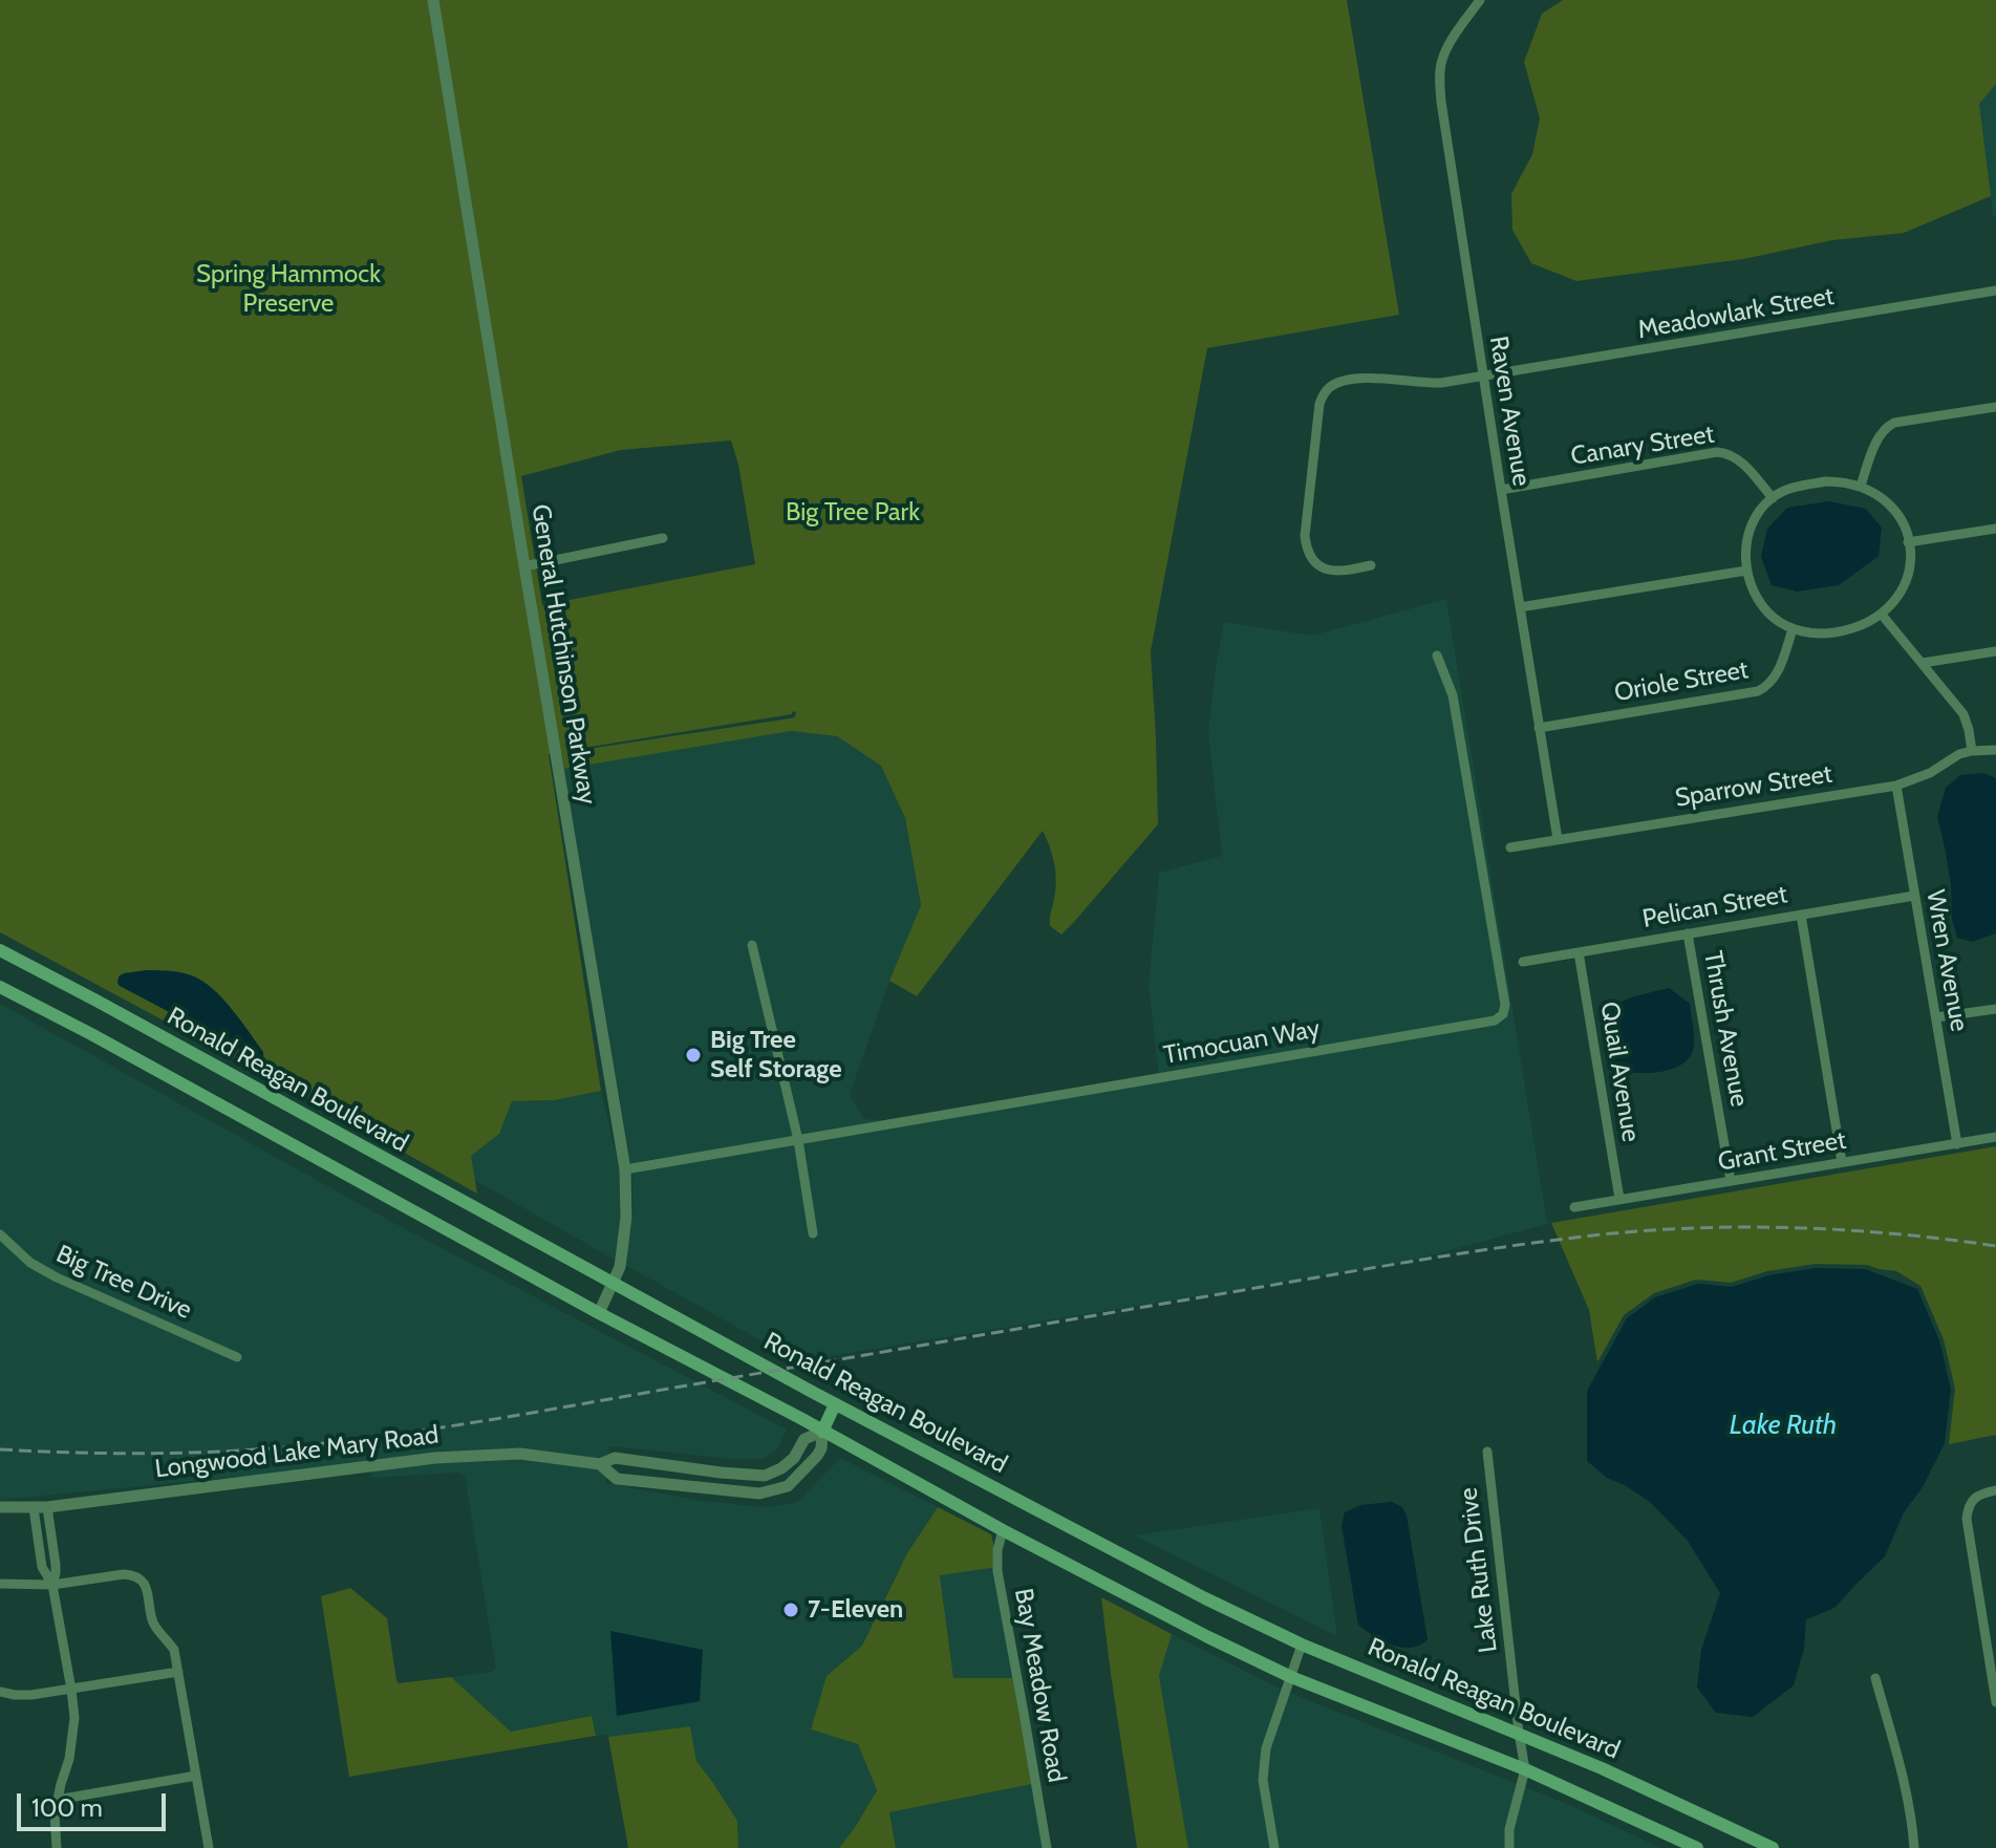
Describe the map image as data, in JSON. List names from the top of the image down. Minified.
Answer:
{"streets":{"main road":["Ronald Reagan Boulevard"],"street":["Meadowlark Street","Raven Avenue","Canary Street","General Hutchinson Parkway","Oriole Street","Sparrow Street","Pelican Street","Wren Avenue","Thrush Avenue","Timocuan Way","Quail Avenue","Grant Street","Big Tree Drive","Longwood Lake Mary Road","Lake Ruth Drive","Bay Meadow Road"]},"crossings":[["Meadowlark Street","Raven Avenue"],["Raven Avenue","Canary Street"],["Raven Avenue","Oriole Street"],["Raven Avenue","Sparrow Street"],["Canary Street","Oriole Street"],["General Hutchinson Parkway","Timocuan Way"],["General Hutchinson Parkway","Ronald Reagan Boulevard"],["Sparrow Street","Wren Avenue"],["Pelican Street","Wren Avenue"],["Pelican Street","Thrush Avenue"],["Pelican Street","Quail Avenue"],["Wren Avenue","Grant Street"],["Thrush Avenue","Grant Street"],["Quail Avenue","Grant Street"],["Ronald Reagan Boulevard","Longwood Lake Mary Road"],["Ronald Reagan Boulevard","Lake Ruth Drive"],["Ronald Reagan Boulevard","Bay Meadow Road"]],"water":["Lake Ruth"],"parks":["Spring Hammock Preserve","Big Tree Park"],"places":["Big Tree Self Storage","7-Eleven"],"scale_bar":"100 m"}
